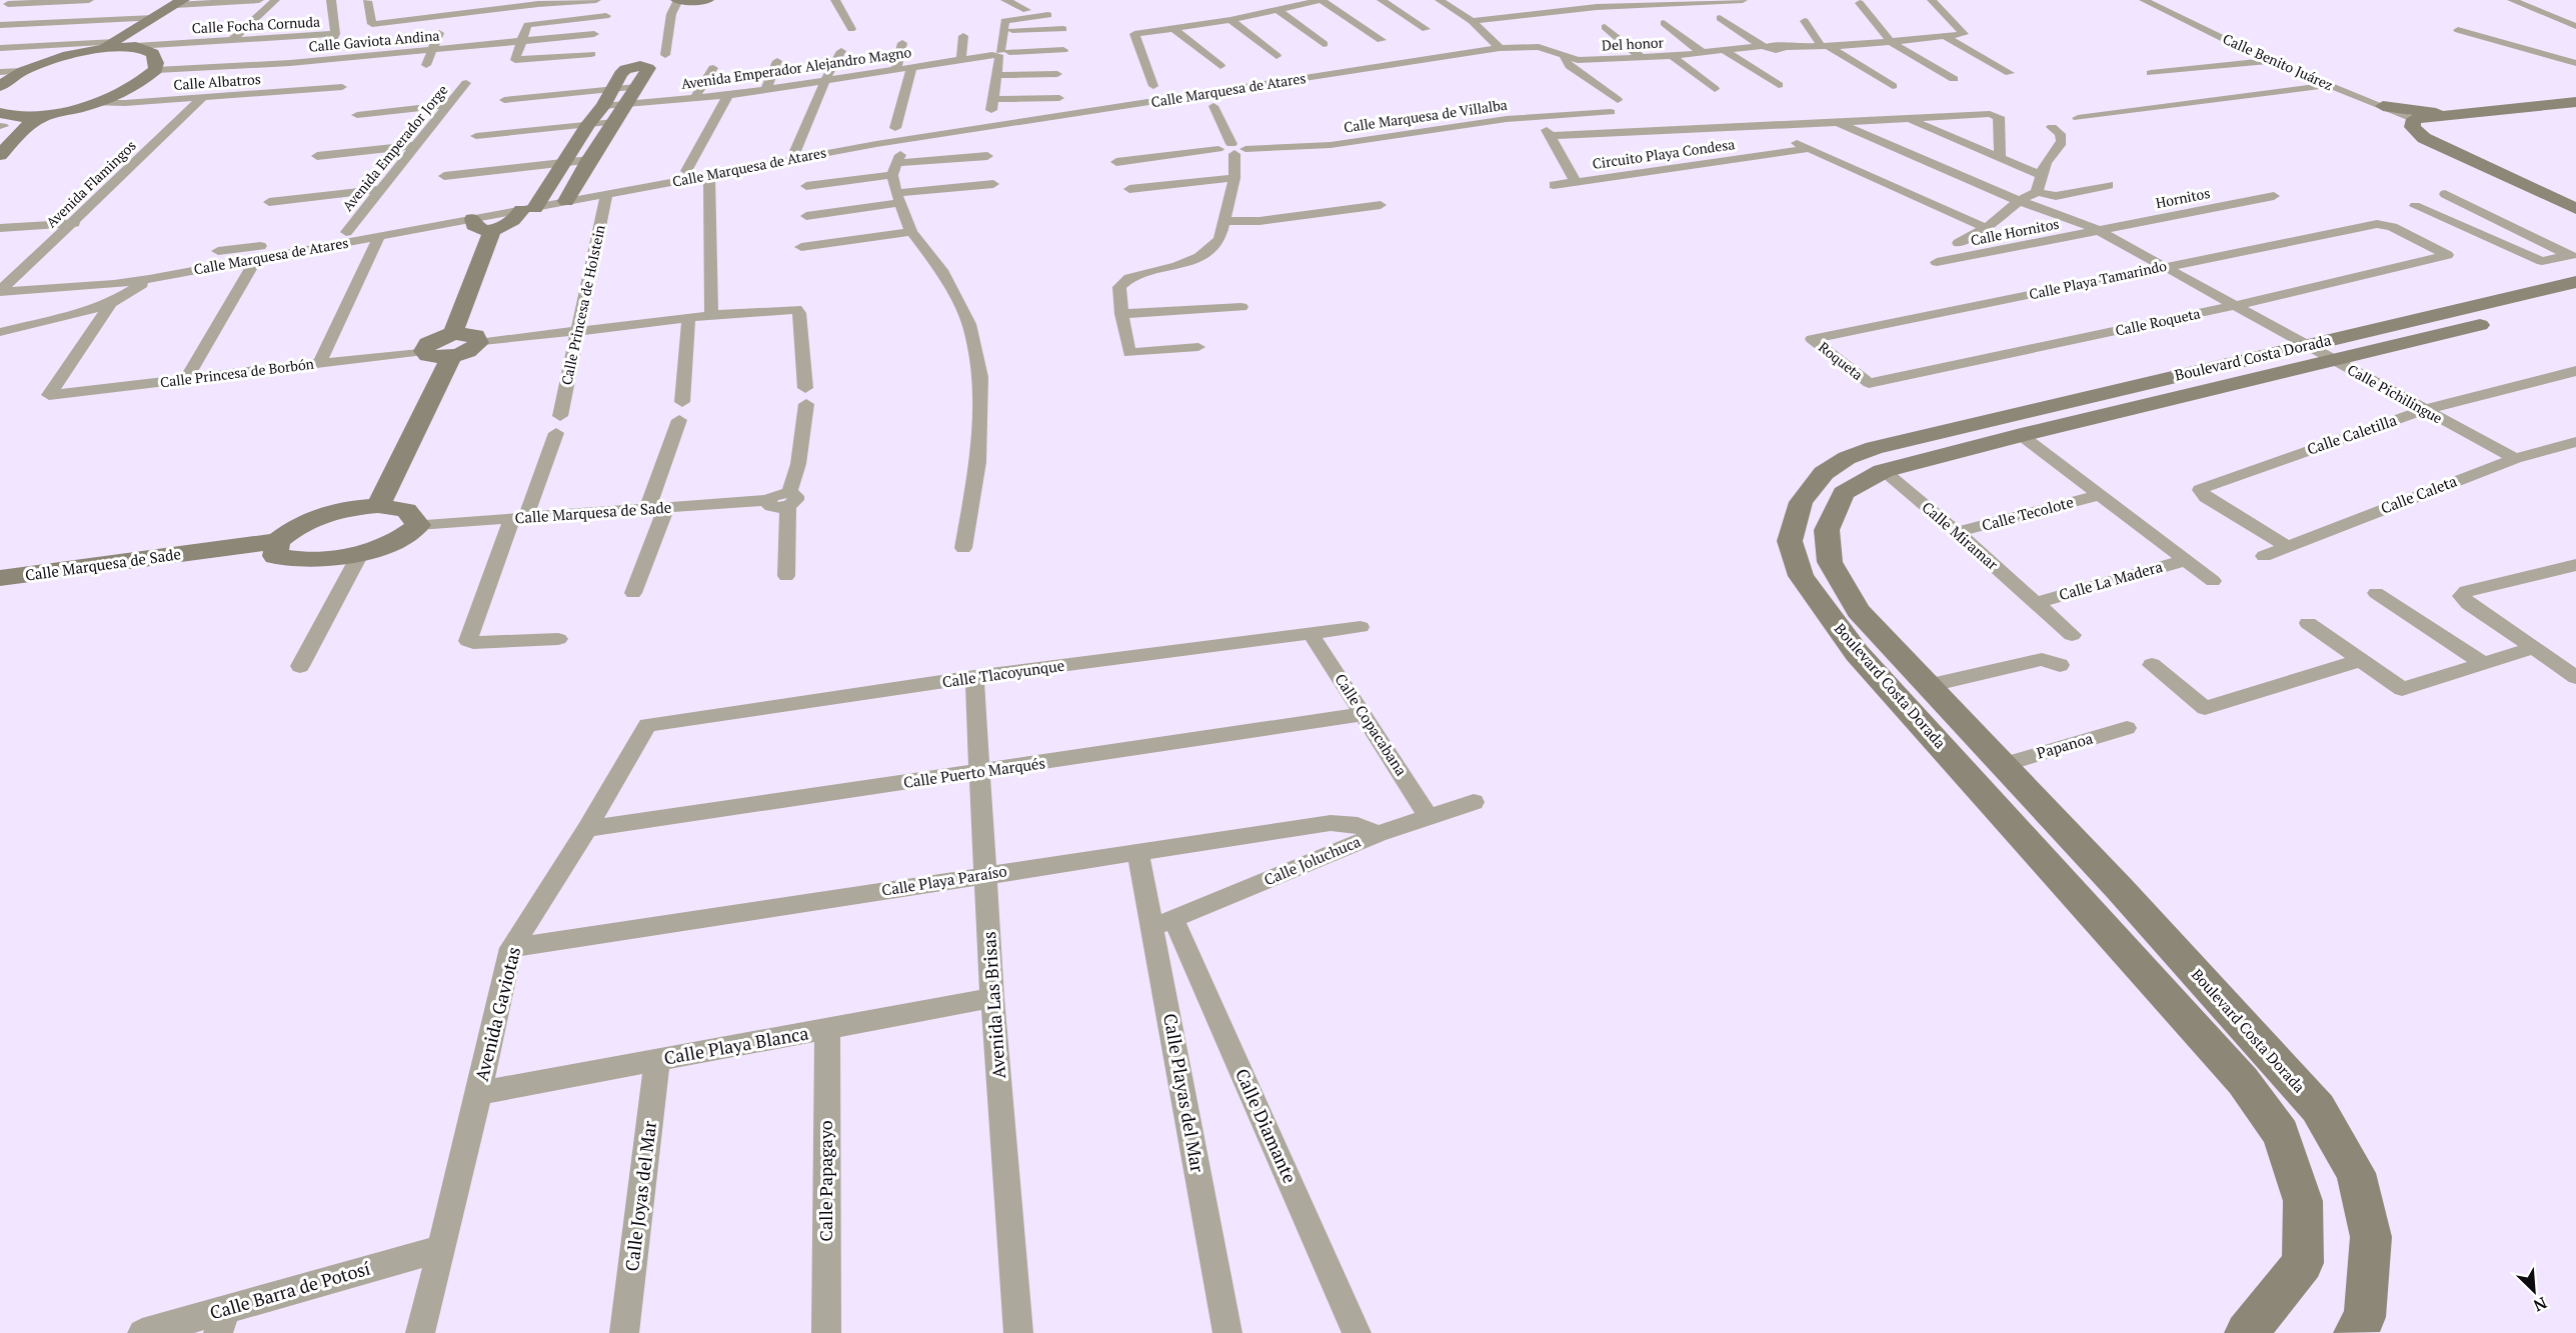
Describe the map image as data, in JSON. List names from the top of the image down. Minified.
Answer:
{"streets":{"main road":["Boulevard Costa Dorada","Calle Marquesa de Sade"],"street":["Calle Focha Cornuda","Calle Gaviota Andina","Del honor","Calle Benito Juárez","Avenida Emperador Alejandro Magno","Calle Albatros","Calle Marquesa de Atares","Calle Marquesa de Villalba","Avenida Emperador Jorge","Circuito Playa Condesa","Avenida Flamingos","Hornitos","Calle Hornitos","Calle Playa Tamarindo","Calle Princesa de HoIstein","Calle Roqueta","Roqueta","Calle Princesa de Borbón","Calle Pichilingue","Calle Caletilla","Calle Caleta","Calle Tecolote","Calle Miramar","Calle La Madera","Calle Tlacoyunque","Calle Copacabana","Papanoa","Calle Puerto Marqués","Calle Joluchuca","Calle Playa Paraíso","Avenida Las Brisas","Avenida Gaviotas","Calle Playa Blanca","Calle Playas del Mar","Calle Diamante","Calle Papagayo","Calle Joyas del Mar","Calle Barra de Potosí"]},"crossings":[["Del honor","Calle Marquesa de Atares"],["Calle Albatros","Avenida Flamingos"],["Calle Marquesa de Atares","Avenida Emperador Jorge"],["Calle Marquesa de Atares","Avenida Flamingos"],["Calle Marquesa de Atares","Calle Princesa de HoIstein"],["Circuito Playa Condesa","Calle Pichilingue"],["Hornitos","Calle Hornitos"],["Hornitos","Calle Pichilingue"],["Calle Hornitos","Calle Pichilingue"],["Calle Playa Tamarindo","Calle Roqueta"],["Calle Playa Tamarindo","Roqueta"],["Calle Playa Tamarindo","Calle Pichilingue"],["Calle Roqueta","Roqueta"],["Calle Roqueta","Calle Pichilingue"],["Boulevard Costa Dorada","Calle Pichilingue"],["Boulevard Costa Dorada","Calle Miramar"],["Boulevard Costa Dorada","Papanoa"],["Calle Pichilingue","Calle Caletilla"],["Calle Pichilingue","Calle Caleta"],["Calle Caletilla","Calle Caleta"],["Calle Tecolote","Calle Miramar"],["Calle Miramar","Calle La Madera"],["Calle Tlacoyunque","Calle Copacabana"],["Calle Tlacoyunque","Avenida Las Brisas"],["Calle Tlacoyunque","Avenida Gaviotas"],["Calle Copacabana","Calle Puerto Marqués"],["Calle Copacabana","Calle Joluchuca"],["Calle Puerto Marqués","Avenida Las Brisas"],["Calle Puerto Marqués","Avenida Gaviotas"],["Calle Joluchuca","Calle Playa Paraíso"],["Calle Joluchuca","Calle Playas del Mar"],["Calle Joluchuca","Calle Diamante"],["Calle Playa Paraíso","Avenida Las Brisas"],["Calle Playa Paraíso","Avenida Gaviotas"],["Calle Playa Paraíso","Calle Playas del Mar"],["Avenida Las Brisas","Calle Playa Blanca"],["Avenida Gaviotas","Calle Playa Blanca"],["Avenida Gaviotas","Calle Barra de Potosí"],["Calle Playa Blanca","Calle Papagayo"],["Calle Playa Blanca","Calle Joyas del Mar"],["Calle Playas del Mar","Calle Diamante"]],"north":"bottom right"}
